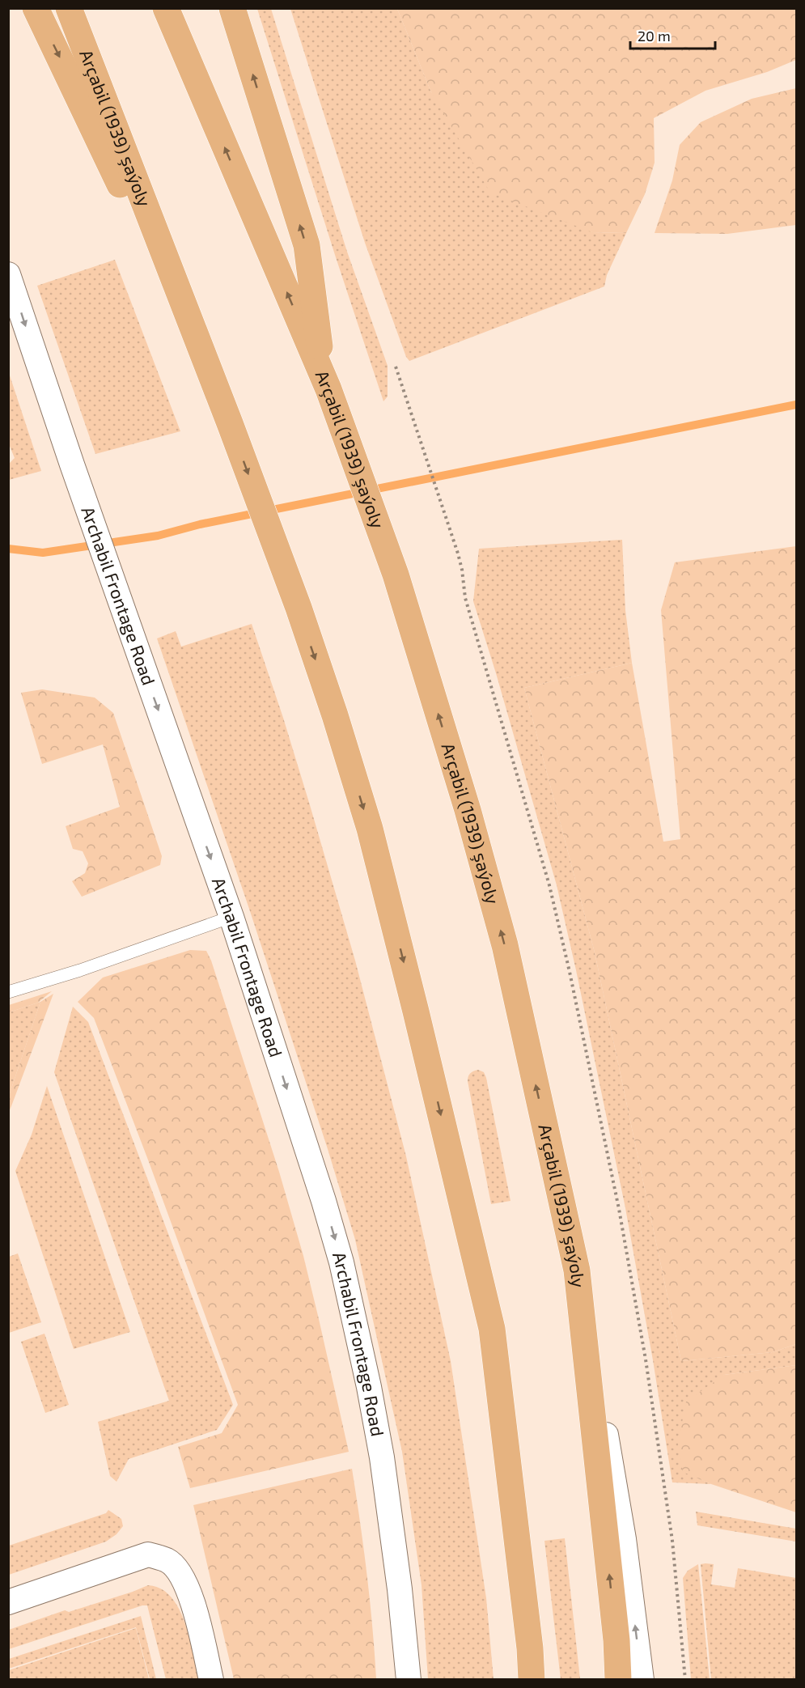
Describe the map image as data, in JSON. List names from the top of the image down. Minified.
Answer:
{"streets":{"main road":["Arçabil (1939) şaýoly"],"street":["Archabil Frontage Road"]},"one_way":["Archabil Frontage Road"],"scale_bar":"20 m"}
